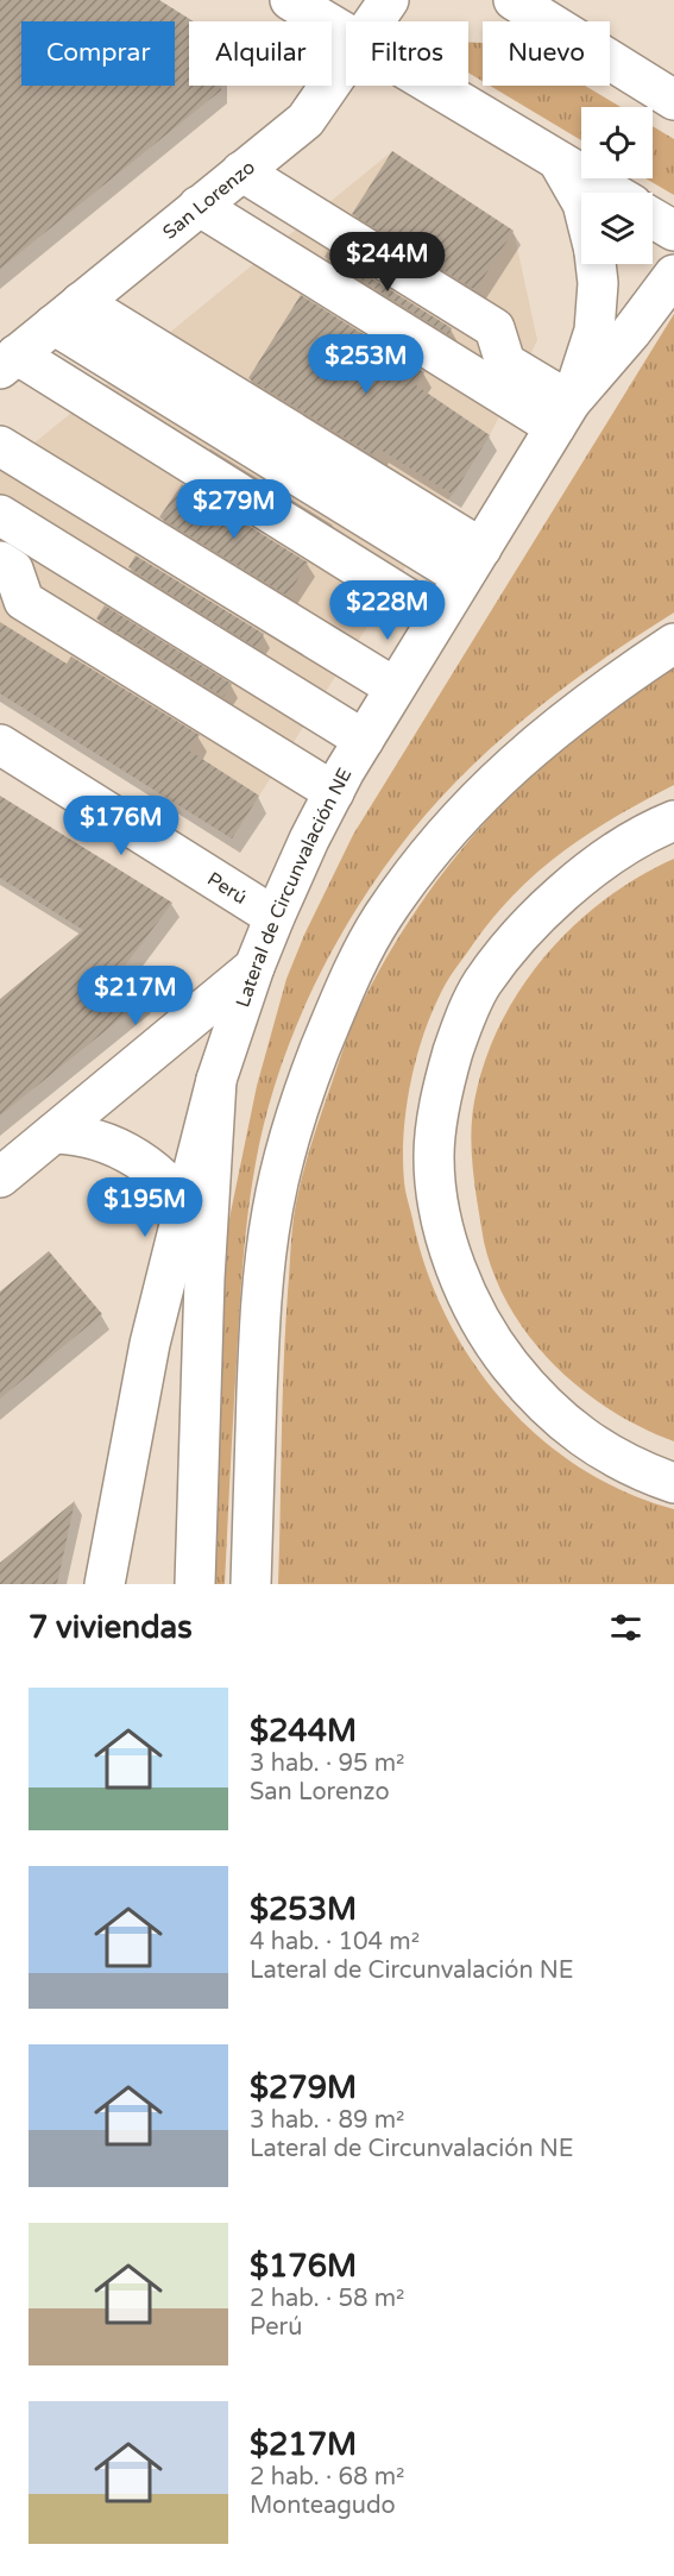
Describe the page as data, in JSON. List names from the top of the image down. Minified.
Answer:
{"streets":{"main road":["San Lorenzo","Perú","Lateral de Circunvalación NE"]},"crossings":[["Perú","Lateral de Circunvalación NE"]],"page":{"chip":["Comprar","Alquilar","Filtros","Nuevo"],"price":["$244M","$253M","$279M","$228M","$176M","$217M","$195M"],"heading":"7 viviendas","list":[{"name":"$244M","note":"3 hab. · 95 m² · San Lorenzo"},{"name":"$253M","note":"4 hab. · 104 m² · Lateral de Circunvalación NE"},{"name":"$279M","note":"3 hab. · 89 m² · Lateral de Circunvalación NE"},{"name":"$176M","note":"2 hab. · 58 m² · Perú"},{"name":"$217M","note":"2 hab. · 68 m² · Monteagudo"}]}}
